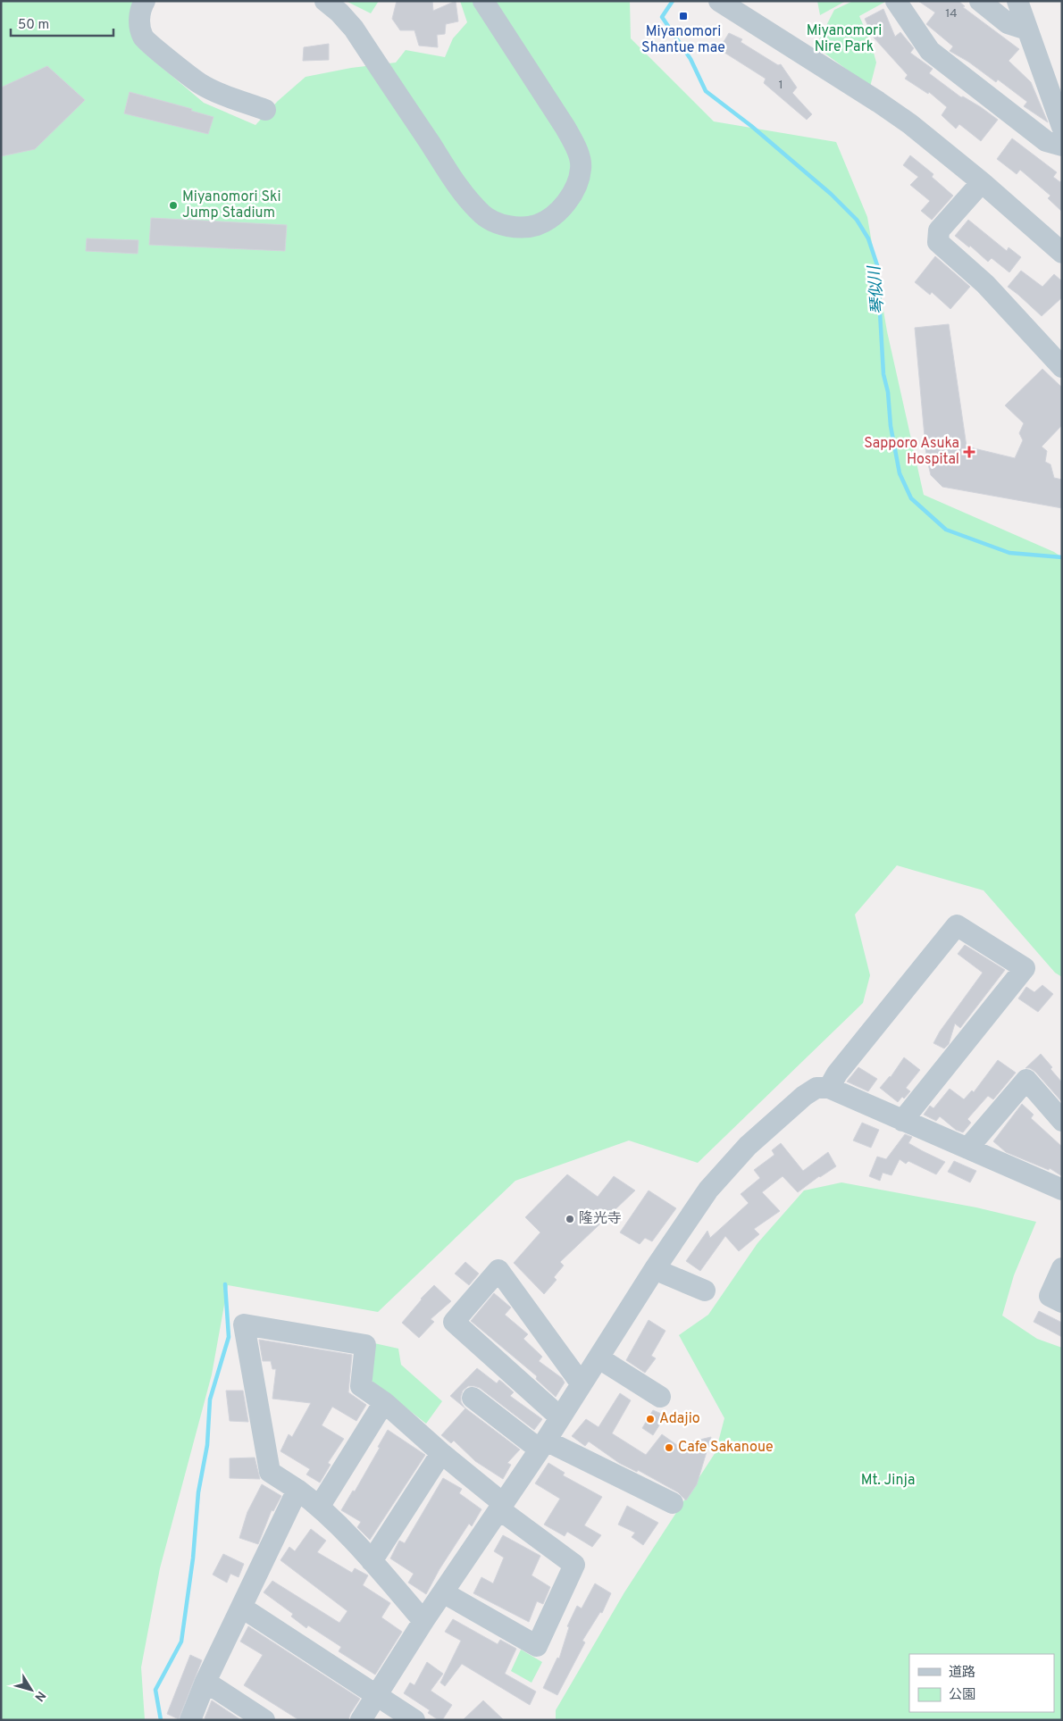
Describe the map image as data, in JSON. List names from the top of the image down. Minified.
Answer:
{"water":["琴似川"],"parks":["Miyanomori Nire Park","Mt. Jinja"],"places":{"transit":["Miyanomori Shantue mae"],"other":["Miyanomori Ski Jump Stadium","隆光寺","Adajio","Cafe Sakanoue"],"health":["Sapporo Asuka Hospital"]},"house_numbers":["14","1"],"legend":["道路","公園"],"scale_bar":"50 m","north":"bottom right"}
